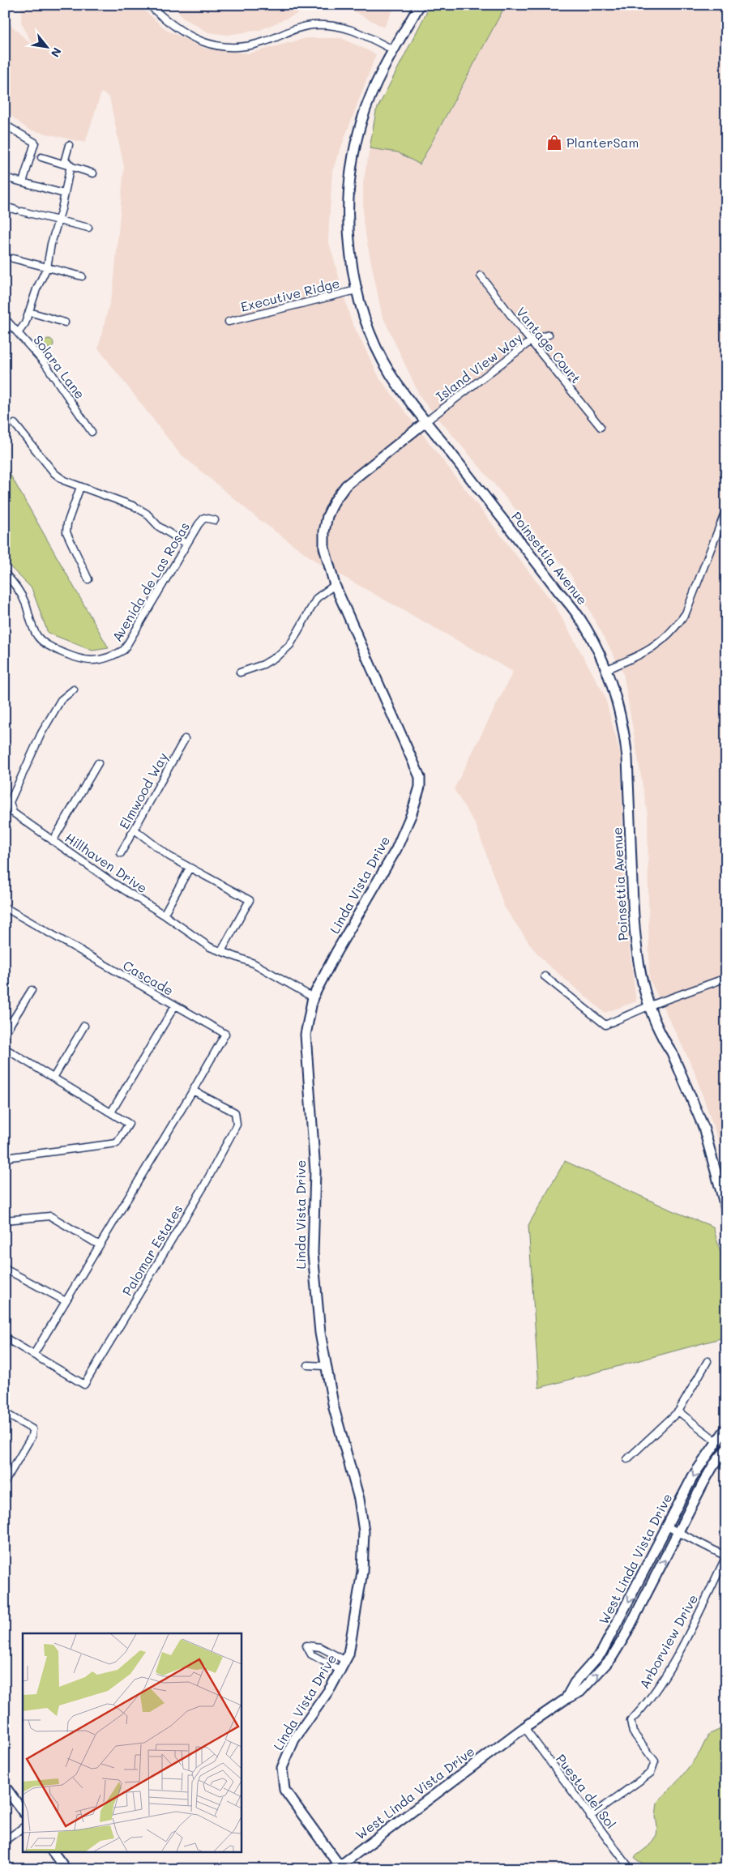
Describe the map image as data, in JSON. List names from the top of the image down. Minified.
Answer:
{"streets":{"main road":["Poinsettia Avenue","Linda Vista Drive","West Linda Vista Drive"],"street":["Executive Ridge","Vantage Court","Solara Lane","Island View Way","Avenida de Las Rosas","Elmwood Way","Hillhaven Drive","Cascade","Palomar Estates","Arborview Drive","Puesta del Sol"]},"crossings":[["Executive Ridge","Poinsettia Avenue"],["Vantage Court","Island View Way"],["Island View Way","Poinsettia Avenue"],["Island View Way","Linda Vista Drive"],["Poinsettia Avenue","Linda Vista Drive"],["Hillhaven Drive","Linda Vista Drive"],["Linda Vista Drive","West Linda Vista Drive"],["Cascade","Palomar Estates"],["West Linda Vista Drive","Arborview Drive"],["West Linda Vista Drive","Puesta del Sol"],["Arborview Drive","Puesta del Sol"]],"places":{"shop":["PlanterSam"]},"north":"bottom right"}
